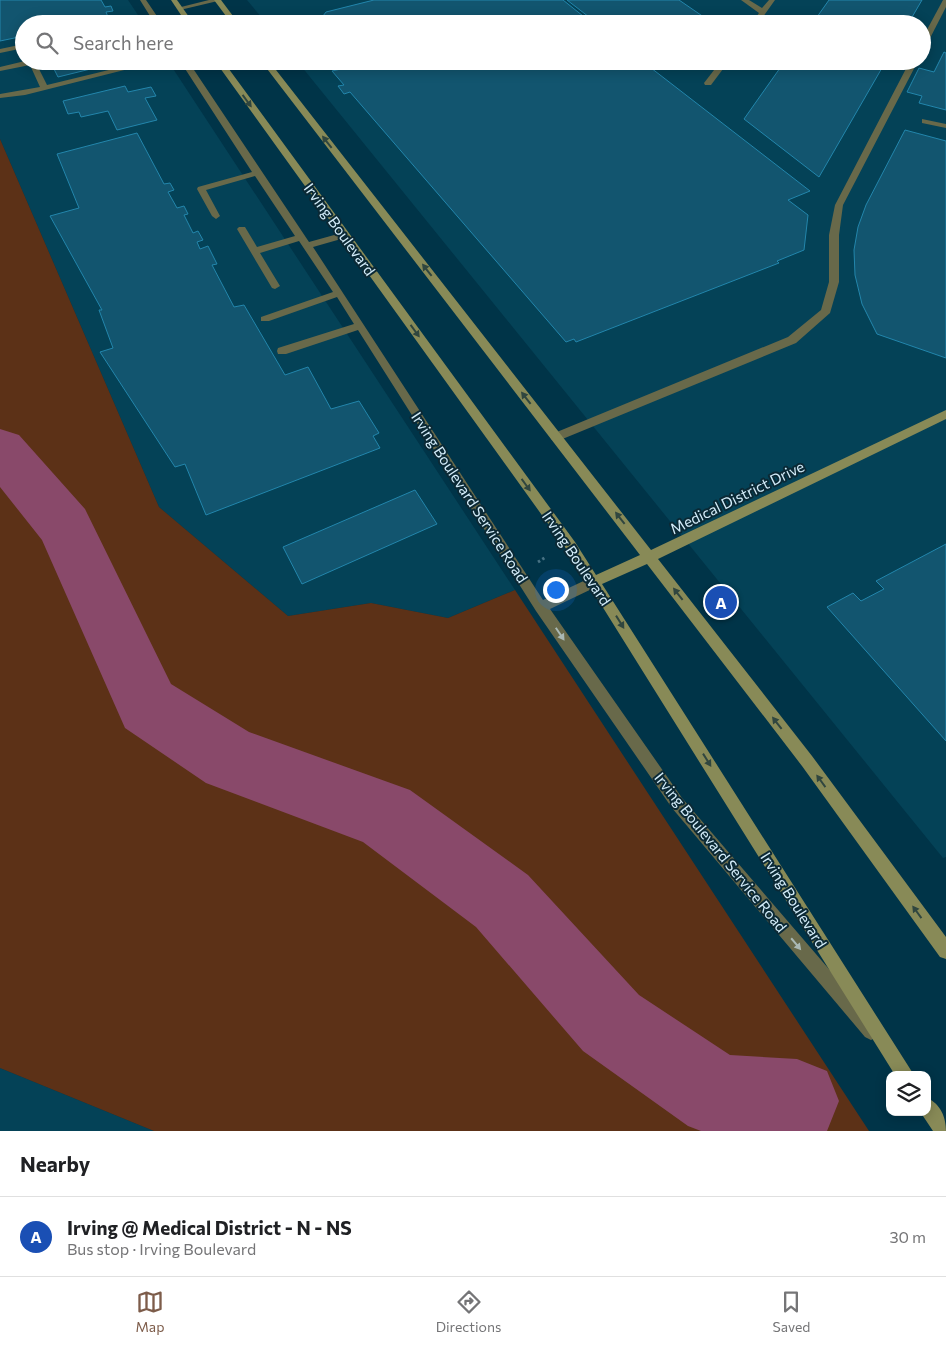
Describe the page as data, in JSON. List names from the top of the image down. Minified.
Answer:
{"streets":{"main road":["Irving Boulevard","Medical District Drive"],"street":["Irving Boulevard Service Road"]},"crossings":[["Irving Boulevard","Irving Boulevard Service Road"],["Irving Boulevard","Medical District Drive"],["Irving Boulevard Service Road","Medical District Drive"]],"one_way":["Irving Boulevard Service Road"],"page":{"search":"Search here","pins":"A","heading":"Nearby","list":[{"mark":"A","name":"Irving @ Medical District - N - NS","note":"Bus stop · Irving Boulevard","value":"30 m"}],"nav":["Map","Directions","Saved"]}}
